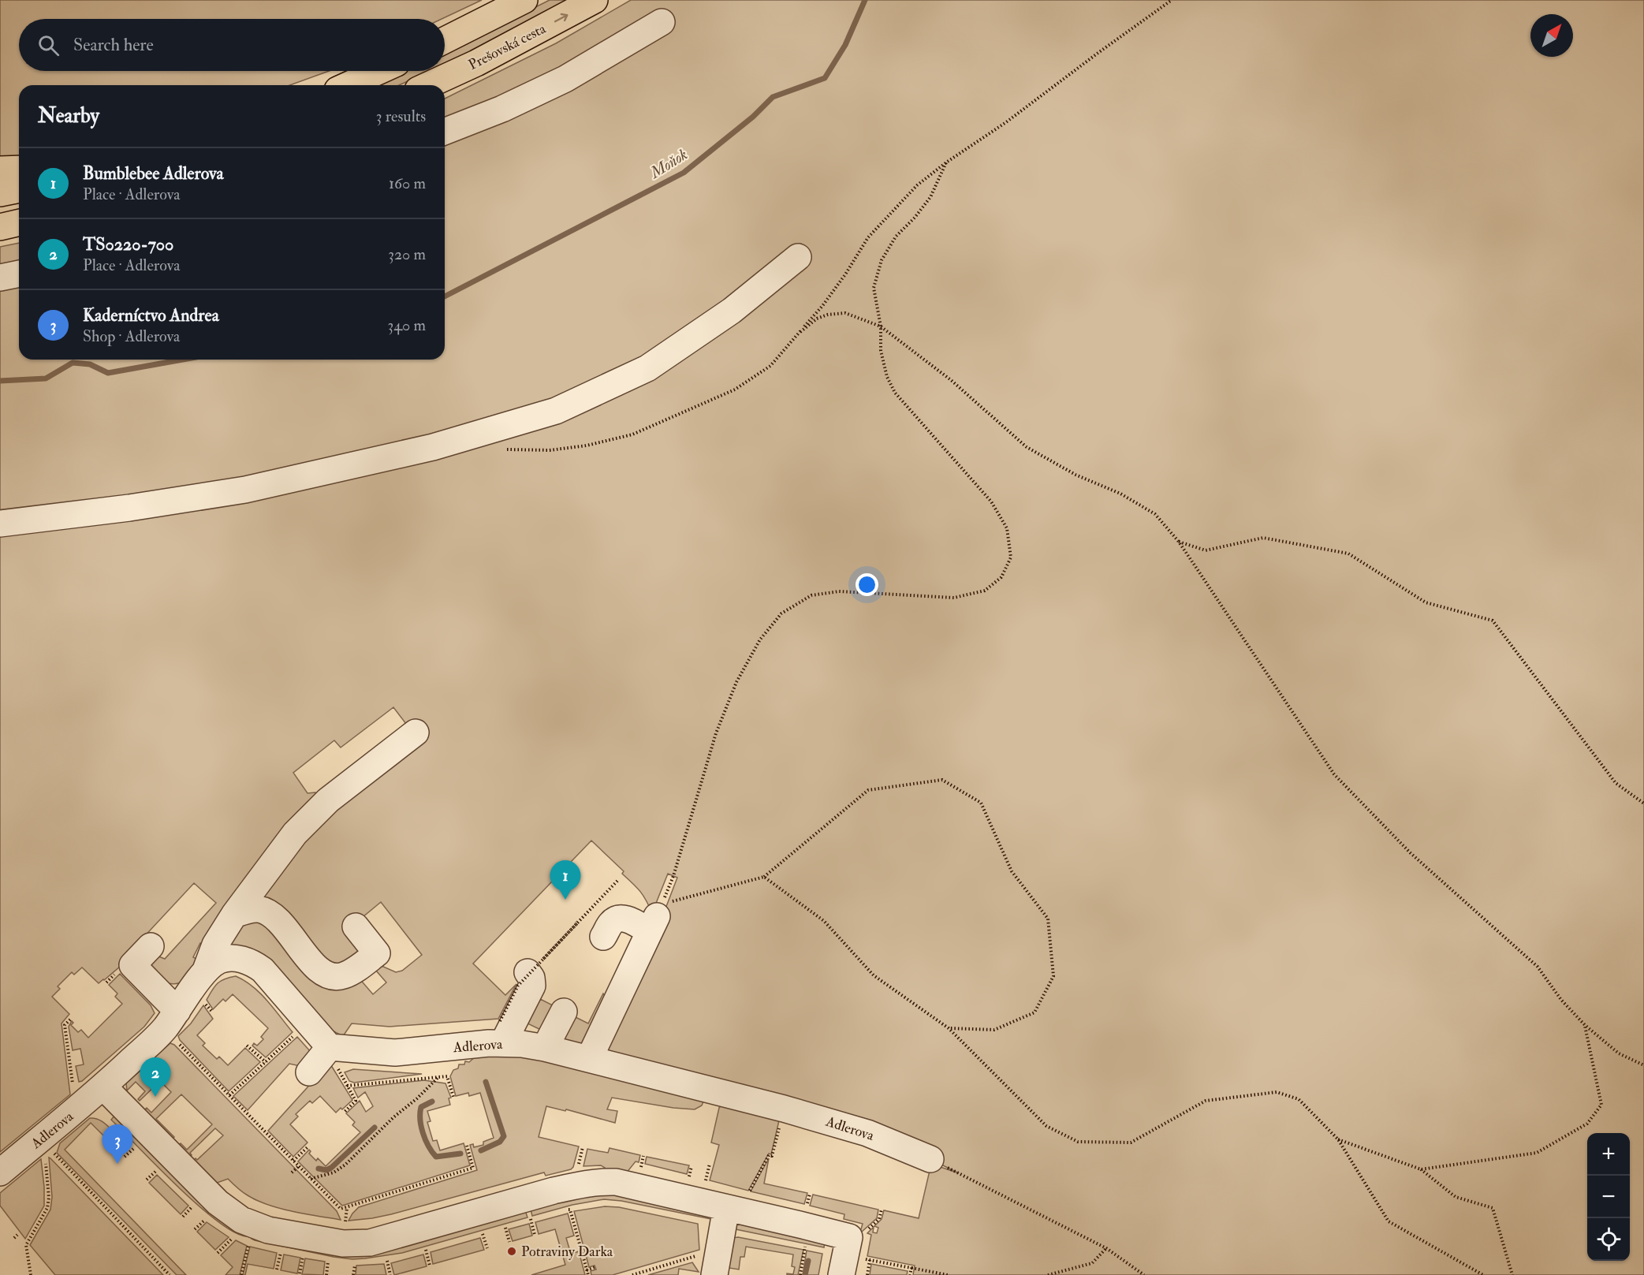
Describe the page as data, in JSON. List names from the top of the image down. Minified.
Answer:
{"streets":{"highway":["Prešovská cesta"],"street":["Adlerova"]},"water":["Moňok"],"places":["Potraviny Darka"],"north":"top right","page":{"search":"Search here","heading":["Nearby","3 results"],"list":[{"mark":"1","name":"Bumblebee Adlerova","note":"Place · Adlerova","value":"160 m"},{"mark":"2","name":"TS0220-700","note":"Place · Adlerova","value":"320 m"},{"mark":"3","name":"Kaderníctvo Andrea","note":"Shop · Adlerova","value":"340 m"}],"pins":["1","2","3"],"map_buttons":["+","−"]}}
